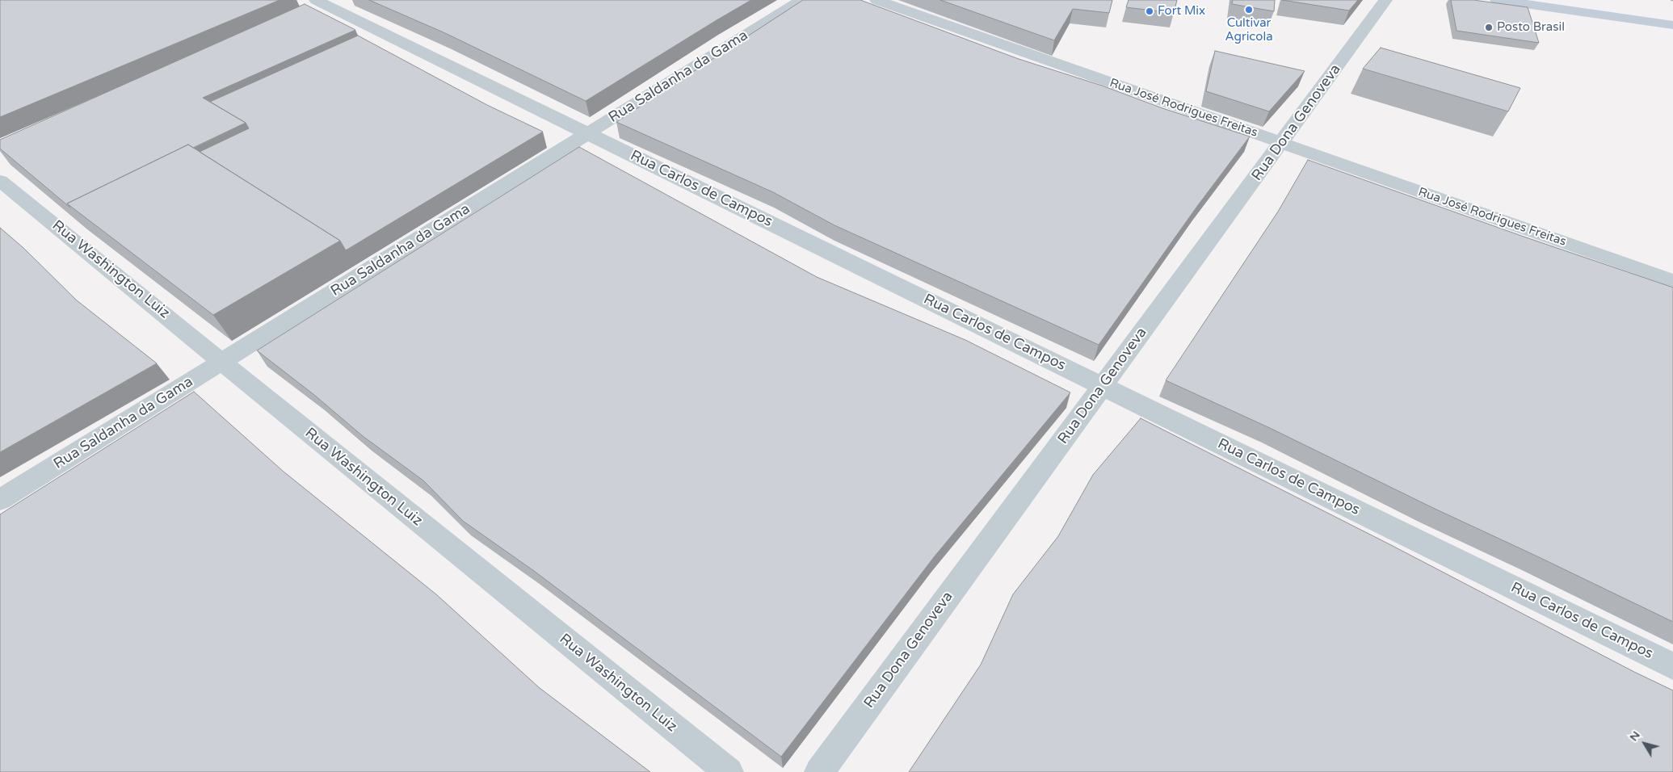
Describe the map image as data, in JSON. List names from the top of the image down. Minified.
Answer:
{"streets":{"street":["Rua Saldanha da Gama","Rua José Rodrigues Freitas","Rua Dona Genoveva","Rua Carlos de Campos","Rua Washington Luiz"]},"crossings":[["Rua Saldanha da Gama","Rua Carlos de Campos"],["Rua Saldanha da Gama","Rua Washington Luiz"],["Rua José Rodrigues Freitas","Rua Dona Genoveva"],["Rua Dona Genoveva","Rua Carlos de Campos"]],"places":["Cultivar Agricola","Fort Mix","Posto Brasil"],"north":"top left"}
